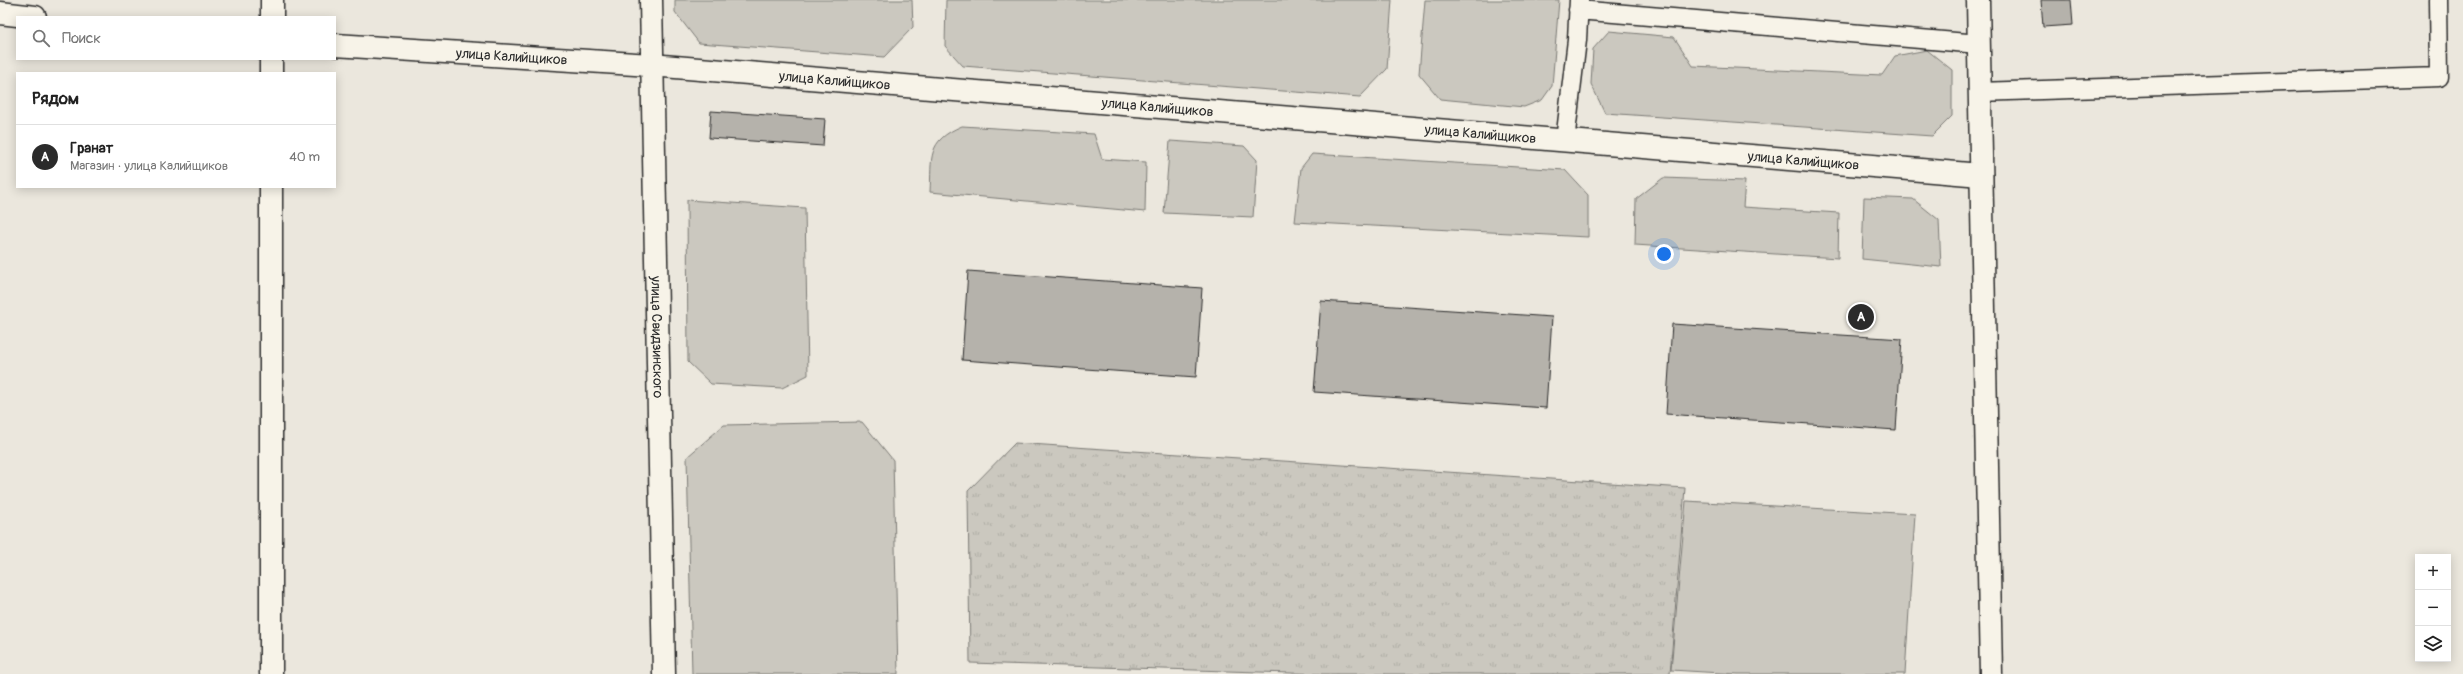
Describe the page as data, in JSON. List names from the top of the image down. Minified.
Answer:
{"streets":{"street":["улица Калийщиков","улица Свидзинского"]},"crossings":[["улица Калийщиков","улица Свидзинского"]],"page":{"search":"Поиск","heading":"Рядом","list":[{"mark":"A","name":"Гранат","note":"Магазин · улица Калийщиков","value":"40 m"}],"pins":"A","map_buttons":["+","−"]}}
